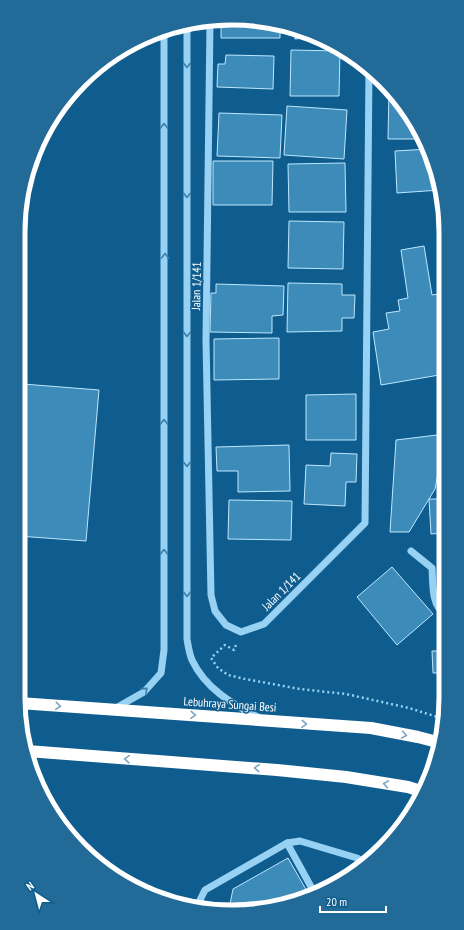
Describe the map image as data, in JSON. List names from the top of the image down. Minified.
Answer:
{"streets":{"highway":["Lebuhraya Sungai Besi"],"street":["Jalan 1/141"]},"crossings":[["Jalan 1/141","Lebuhraya Sungai Besi"]],"scale_bar":"20 m","north":"top left"}
